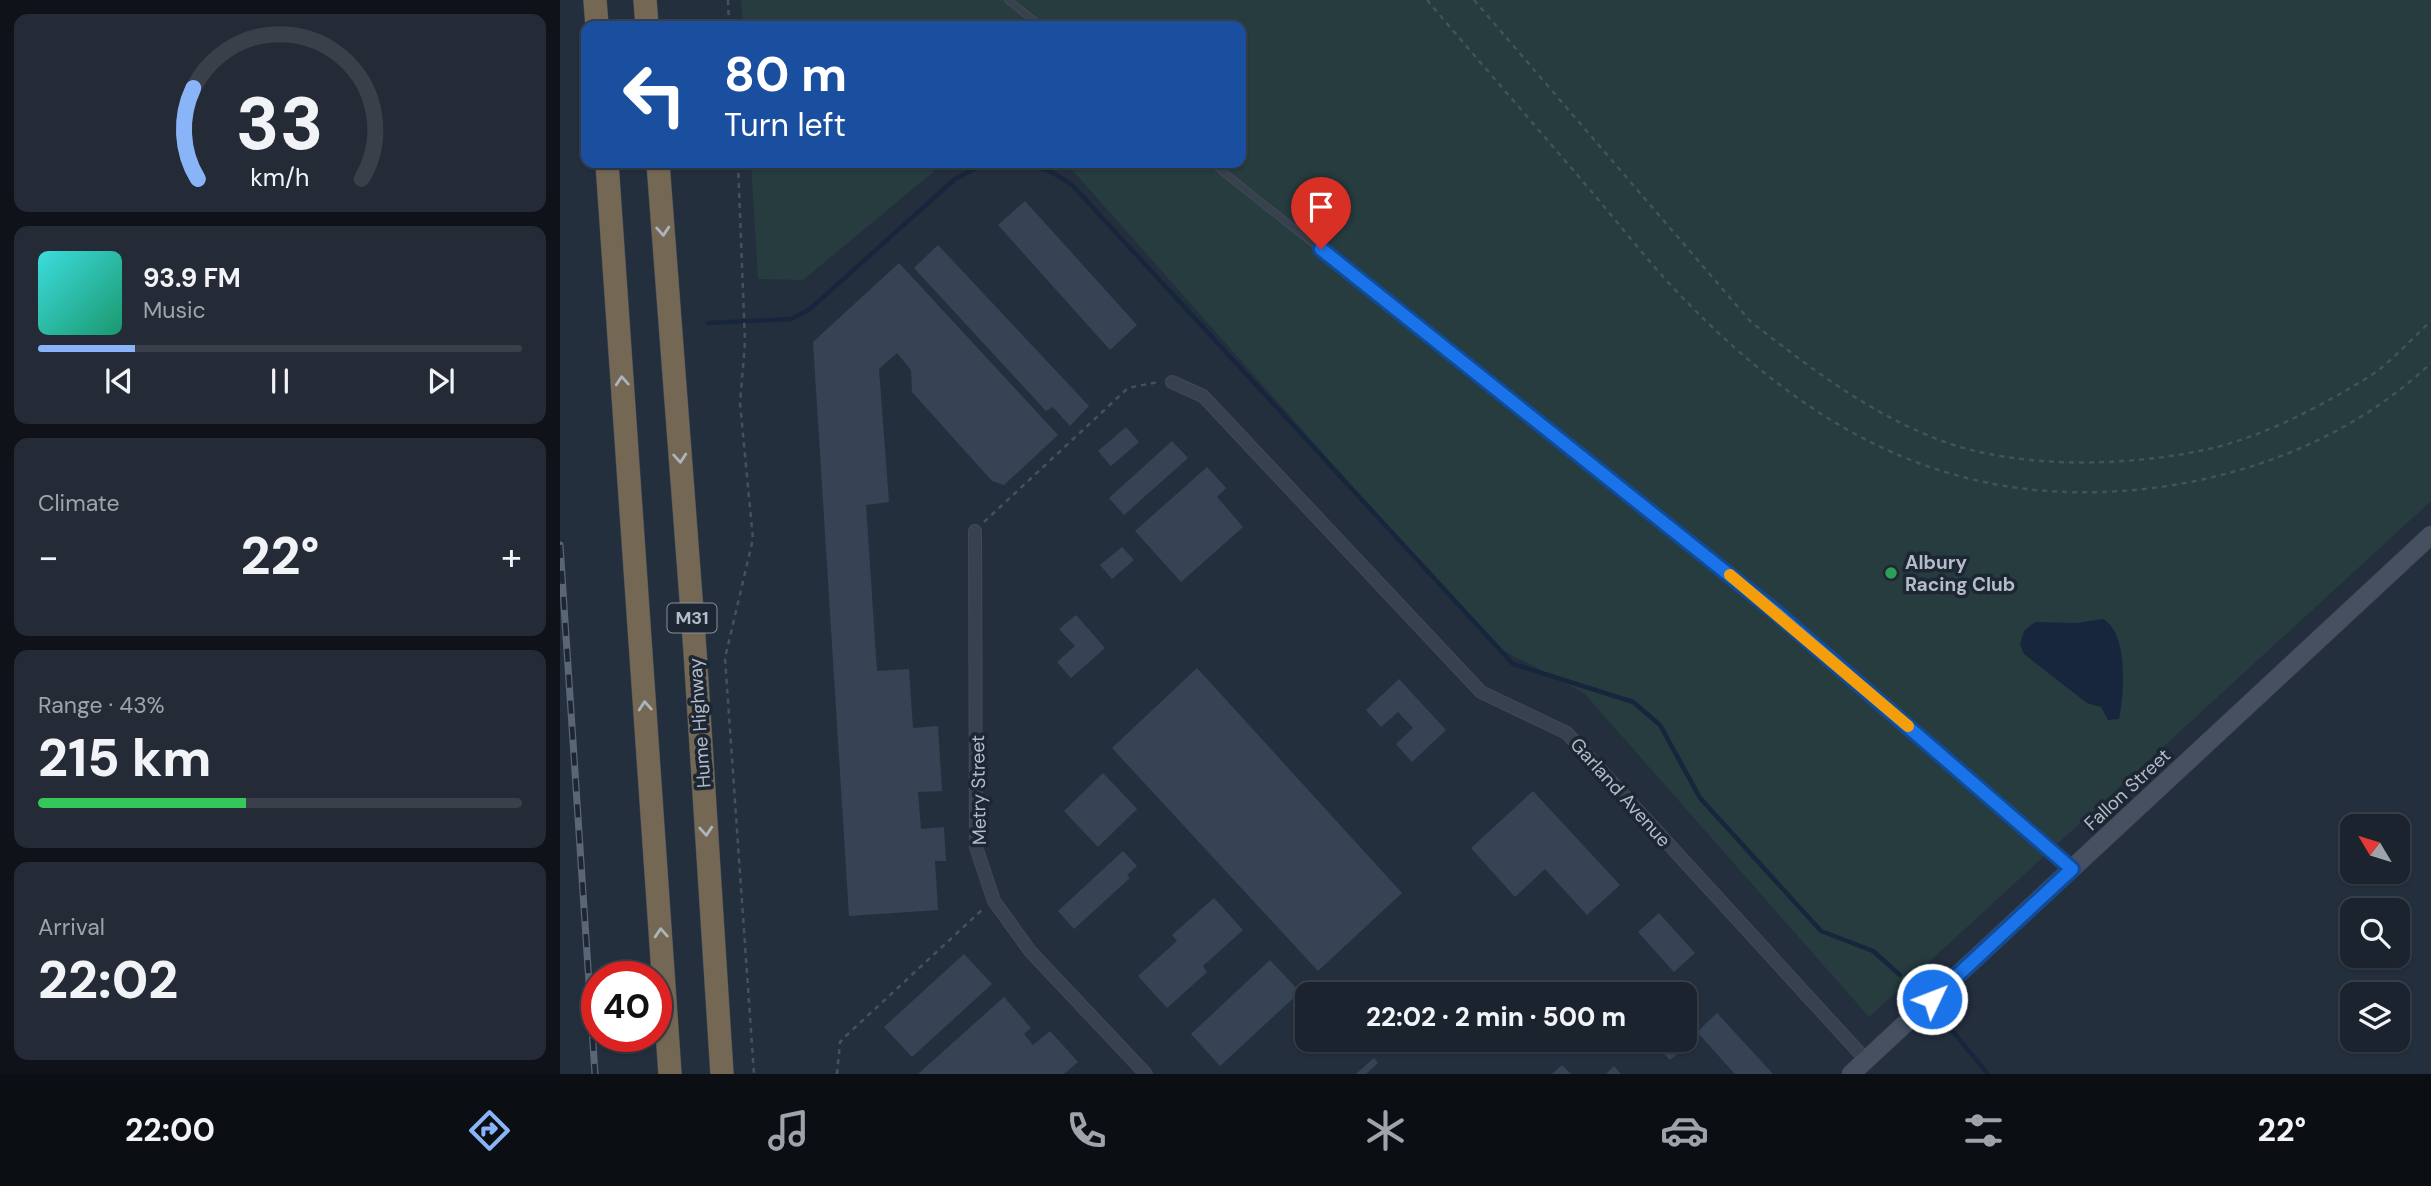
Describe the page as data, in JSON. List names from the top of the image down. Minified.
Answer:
{"streets":{"highway":["M31","Hume Highway"],"street":["Fallon Street","Metry Street","Garland Avenue"]},"crossings":[["Fallon Street","Garland Avenue"]],"places":["Albury Racing Club"],"north":"top left","page":{"turn":["80 m","Turn left"],"song":["93.9 FM","Music"],"tile":["Climate",["Range · 43%","215 km"],["Arrival","22:02"]],"heat":["−","22°","+"],"limit":"40","trip":"22:02 · 2 min · 500 m","tabs":["22:00","22°"],"gauge":["33","km/h"]}}
